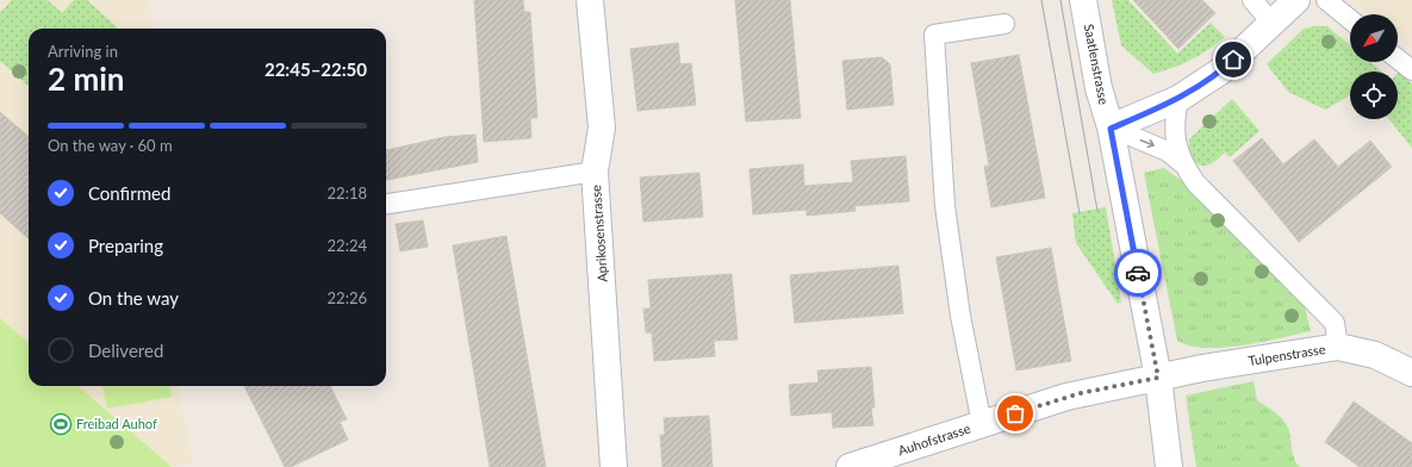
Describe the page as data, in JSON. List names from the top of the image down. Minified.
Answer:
{"streets":{"street":["Saatlenstrasse","Aprikosenstrasse","Tulpenstrasse","Auhofstrasse"]},"crossings":[["Saatlenstrasse","Tulpenstrasse"],["Saatlenstrasse","Auhofstrasse"],["Tulpenstrasse","Auhofstrasse"]],"places":{"sports":["Freibad Auhof"]},"north":"bottom left","page":{"heading":["2 min","Arriving in","22:45–22:50"],"bar":"On the way · 60 m","list":[["Confirmed","22:18"],["Preparing","22:24"],["On the way","22:26"],"Delivered"]}}
